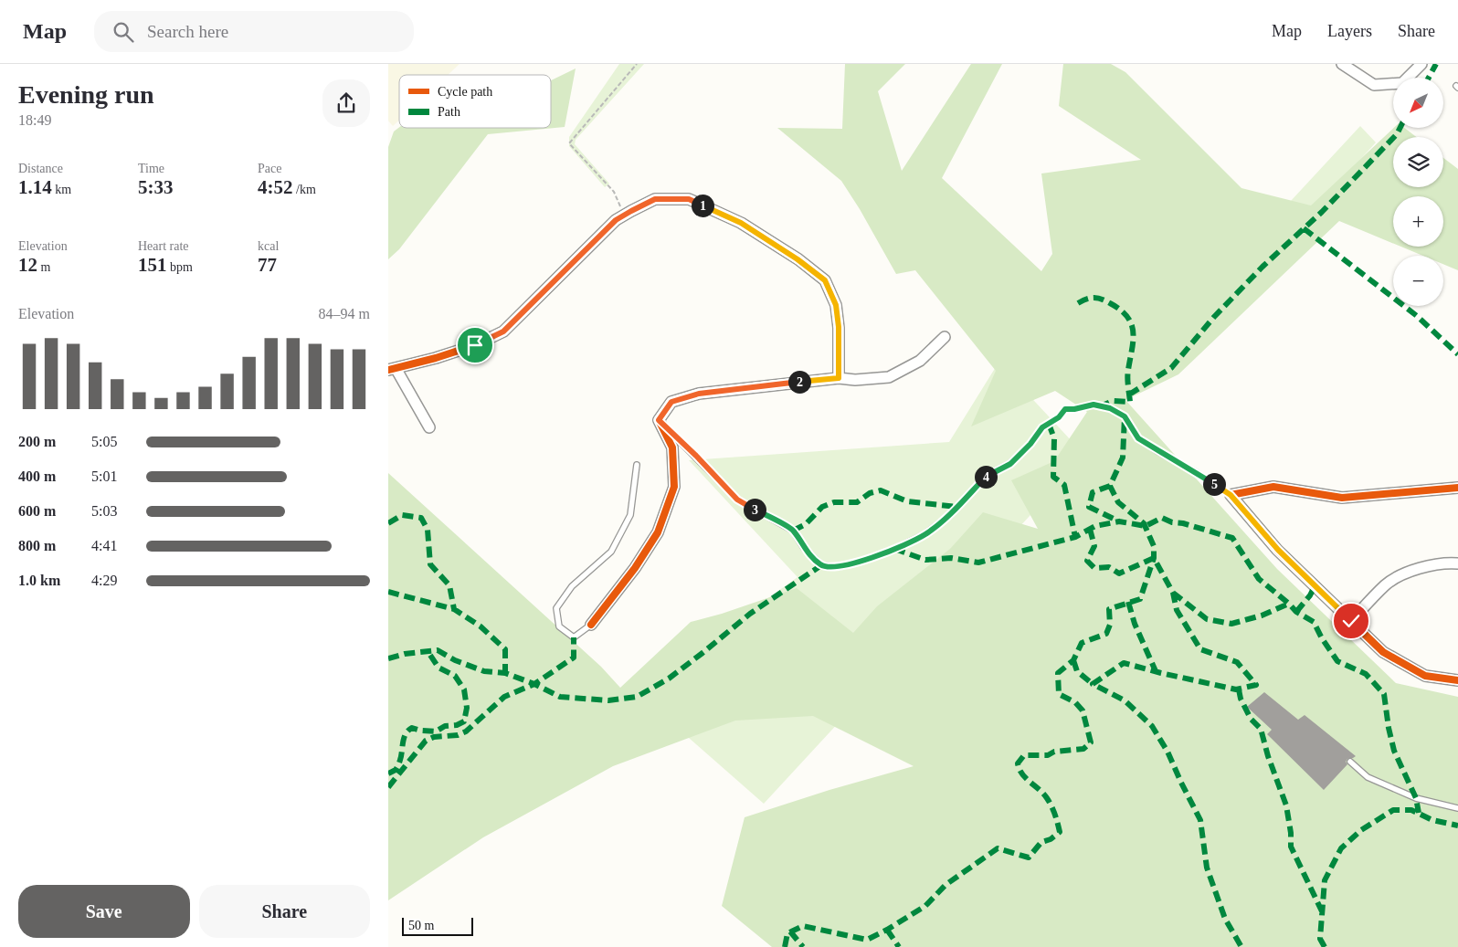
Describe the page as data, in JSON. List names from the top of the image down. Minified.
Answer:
{"legend":["Cycle path","Path"],"scale_bar":"50 m","north":"bottom left","page":{"header":"Map","search":"Search here","nav":["Map","Layers","Share"],"heading":["Evening run","18:49"],"map_buttons":["+","−"],"stats":[["Distance","1.14 km"],["Time","5:33"],["Pace","4:52 /km"],["Elevation","12 m"],["Heart rate","151 bpm"],["kcal","77"]],"pins":["1","2","4","5","3"],"chart":["Elevation","84–94 m"],"list":[{"name":"200 m","note":"5:05"},{"name":"400 m","note":"5:01"},{"name":"600 m","note":"5:03"},{"name":"800 m","note":"4:41"},{"name":"1.0 km","note":"4:29"}],"buttons":["Save","Share"],"scale":"50 m"}}
